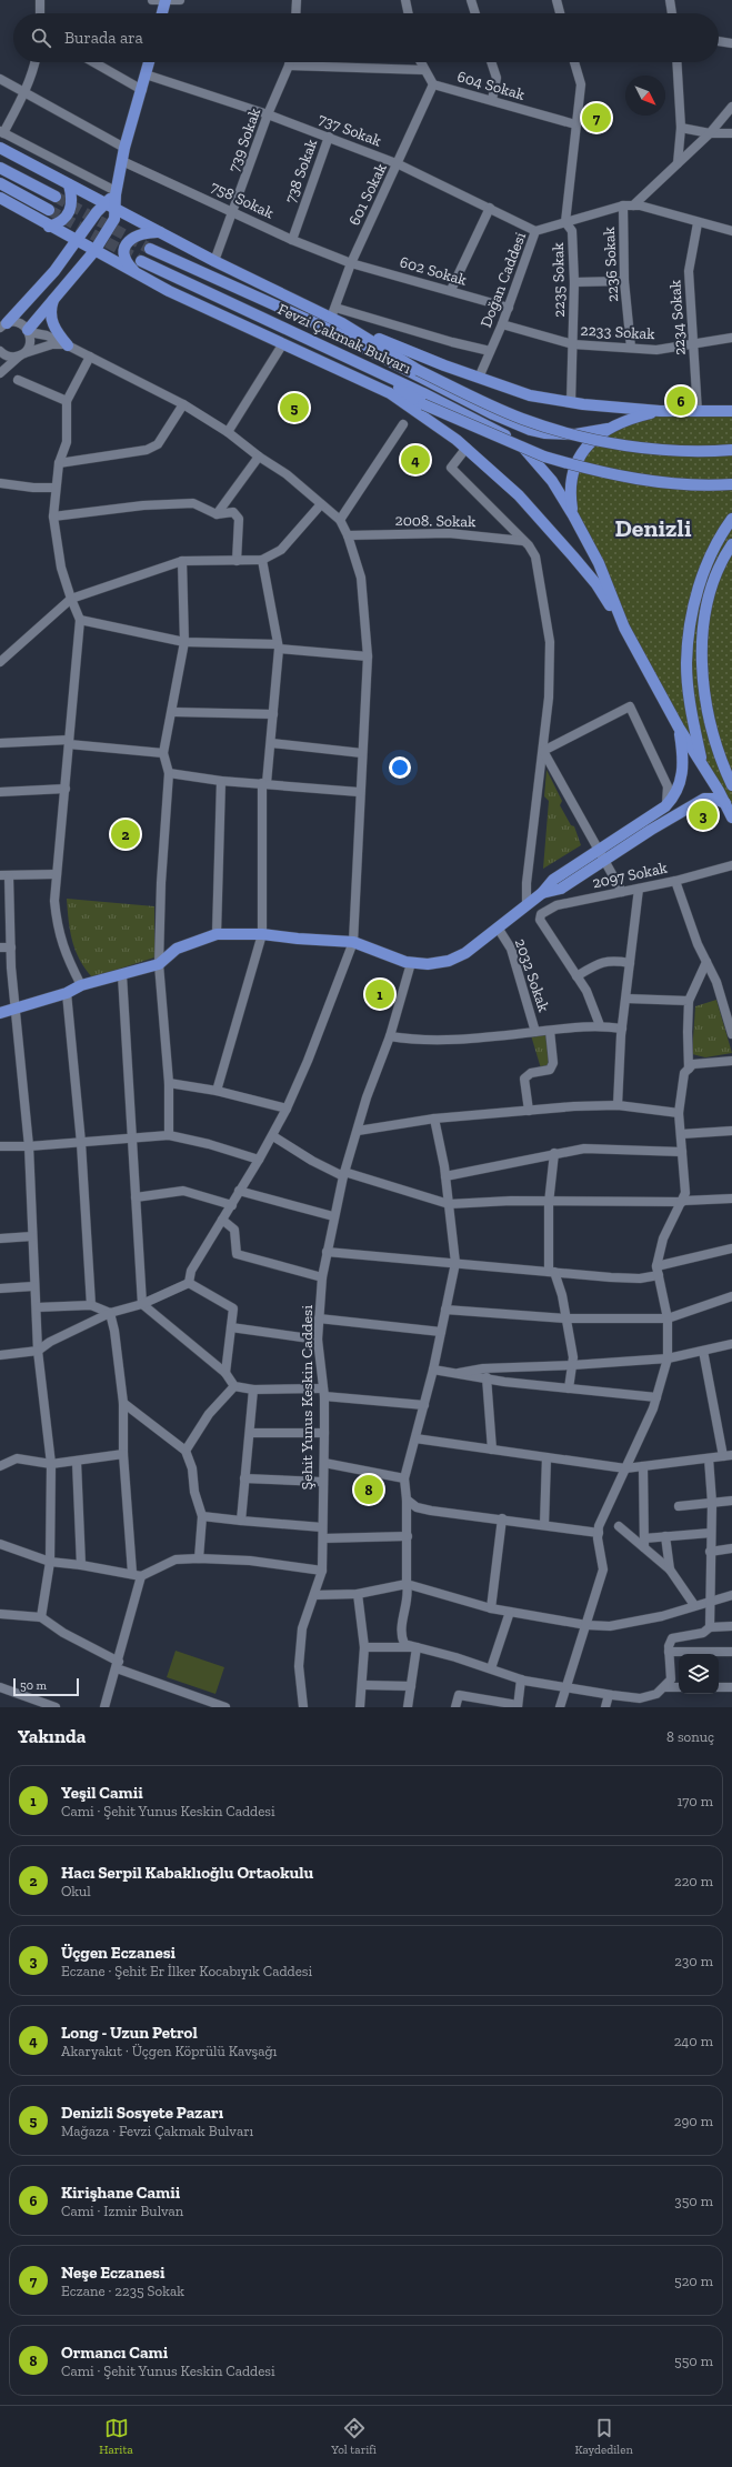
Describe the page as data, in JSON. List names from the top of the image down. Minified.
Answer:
{"streets":{"main road":["Fevzi Çakmak Bulvarı"],"street":["604 Sokak","737 Sokak","739 Sokak","738 Sokak","601 Sokak","758 Sokak","2236 Sokak","602 Sokak","Doğan Caddesi","2235 Sokak","2234 Sokak","2233 Sokak","2008. Sokak","2097 Sokak","2032 Sokak","Şehit Yunus Keskin Caddesi"]},"crossings":[["604 Sokak","601 Sokak"],["604 Sokak","2235 Sokak"],["737 Sokak","739 Sokak"],["737 Sokak","738 Sokak"],["737 Sokak","601 Sokak"],["737 Sokak","Doğan Caddesi"],["739 Sokak","758 Sokak"],["738 Sokak","758 Sokak"],["601 Sokak","758 Sokak"],["601 Sokak","602 Sokak"],["758 Sokak","602 Sokak"],["2236 Sokak","Doğan Caddesi"],["2236 Sokak","2233 Sokak"],["602 Sokak","Doğan Caddesi"],["Doğan Caddesi","2235 Sokak"],["Doğan Caddesi","2234 Sokak"],["Doğan Caddesi","2233 Sokak"],["2235 Sokak","2233 Sokak"],["2234 Sokak","2233 Sokak"]],"districts":["Denizli"],"scale_bar":"50 m","north":"bottom right","page":{"search":"Burada ara","pins":["7","6","5","4","3","2","1","8"],"scale":"50 m","heading":["Yakında","8 sonuç"],"list":[{"mark":"1","name":"Yeşil Camii","note":"Cami · Şehit Yunus Keskin Caddesi","value":"170 m"},{"mark":"2","name":"Hacı Serpil Kabaklıoğlu Ortaokulu","note":"Okul","value":"220 m"},{"mark":"3","name":"Üçgen Eczanesi","note":"Eczane · Şehit Er İlker Kocabıyık Caddesi","value":"230 m"},{"mark":"4","name":"Long - Uzun Petrol","note":"Akaryakıt · Üçgen Köprülü Kavşağı","value":"240 m"},{"mark":"5","name":"Denizli Sosyete Pazarı","note":"Mağaza · Fevzi Çakmak Bulvarı","value":"290 m"},{"mark":"6","name":"Kirişhane Camii","note":"Cami · Izmir Bulvan","value":"350 m"},{"mark":"7","name":"Neşe Eczanesi","note":"Eczane · 2235 Sokak","value":"520 m"},{"mark":"8","name":"Ormancı Cami","note":"Cami · Şehit Yunus Keskin Caddesi","value":"550 m"}],"nav":["Harita","Yol tarifi","Kaydedilen"]}}
